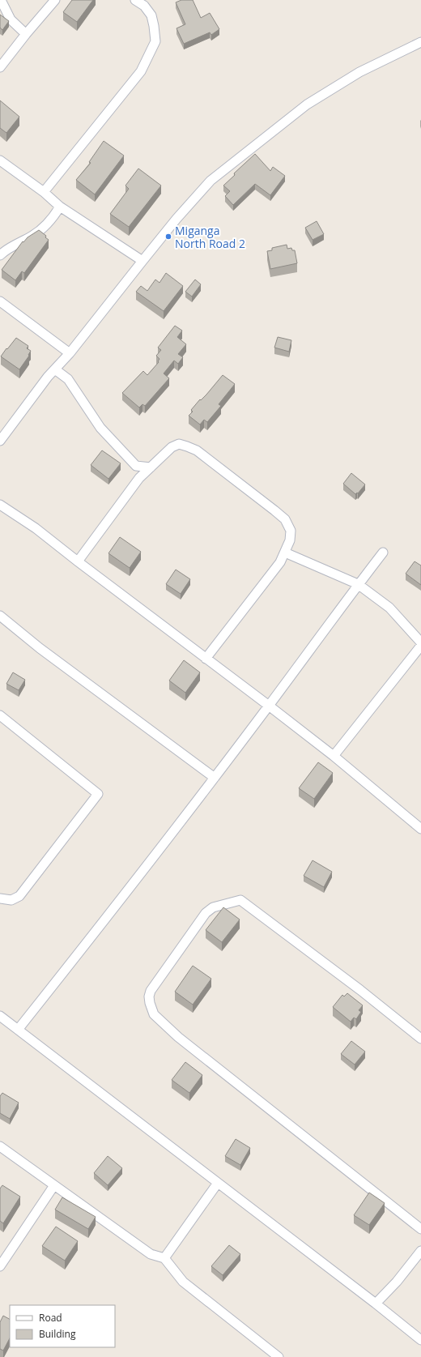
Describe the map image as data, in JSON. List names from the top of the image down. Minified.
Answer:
{"places":["Miganga North Road 2"],"legend":["Road","Building"]}
